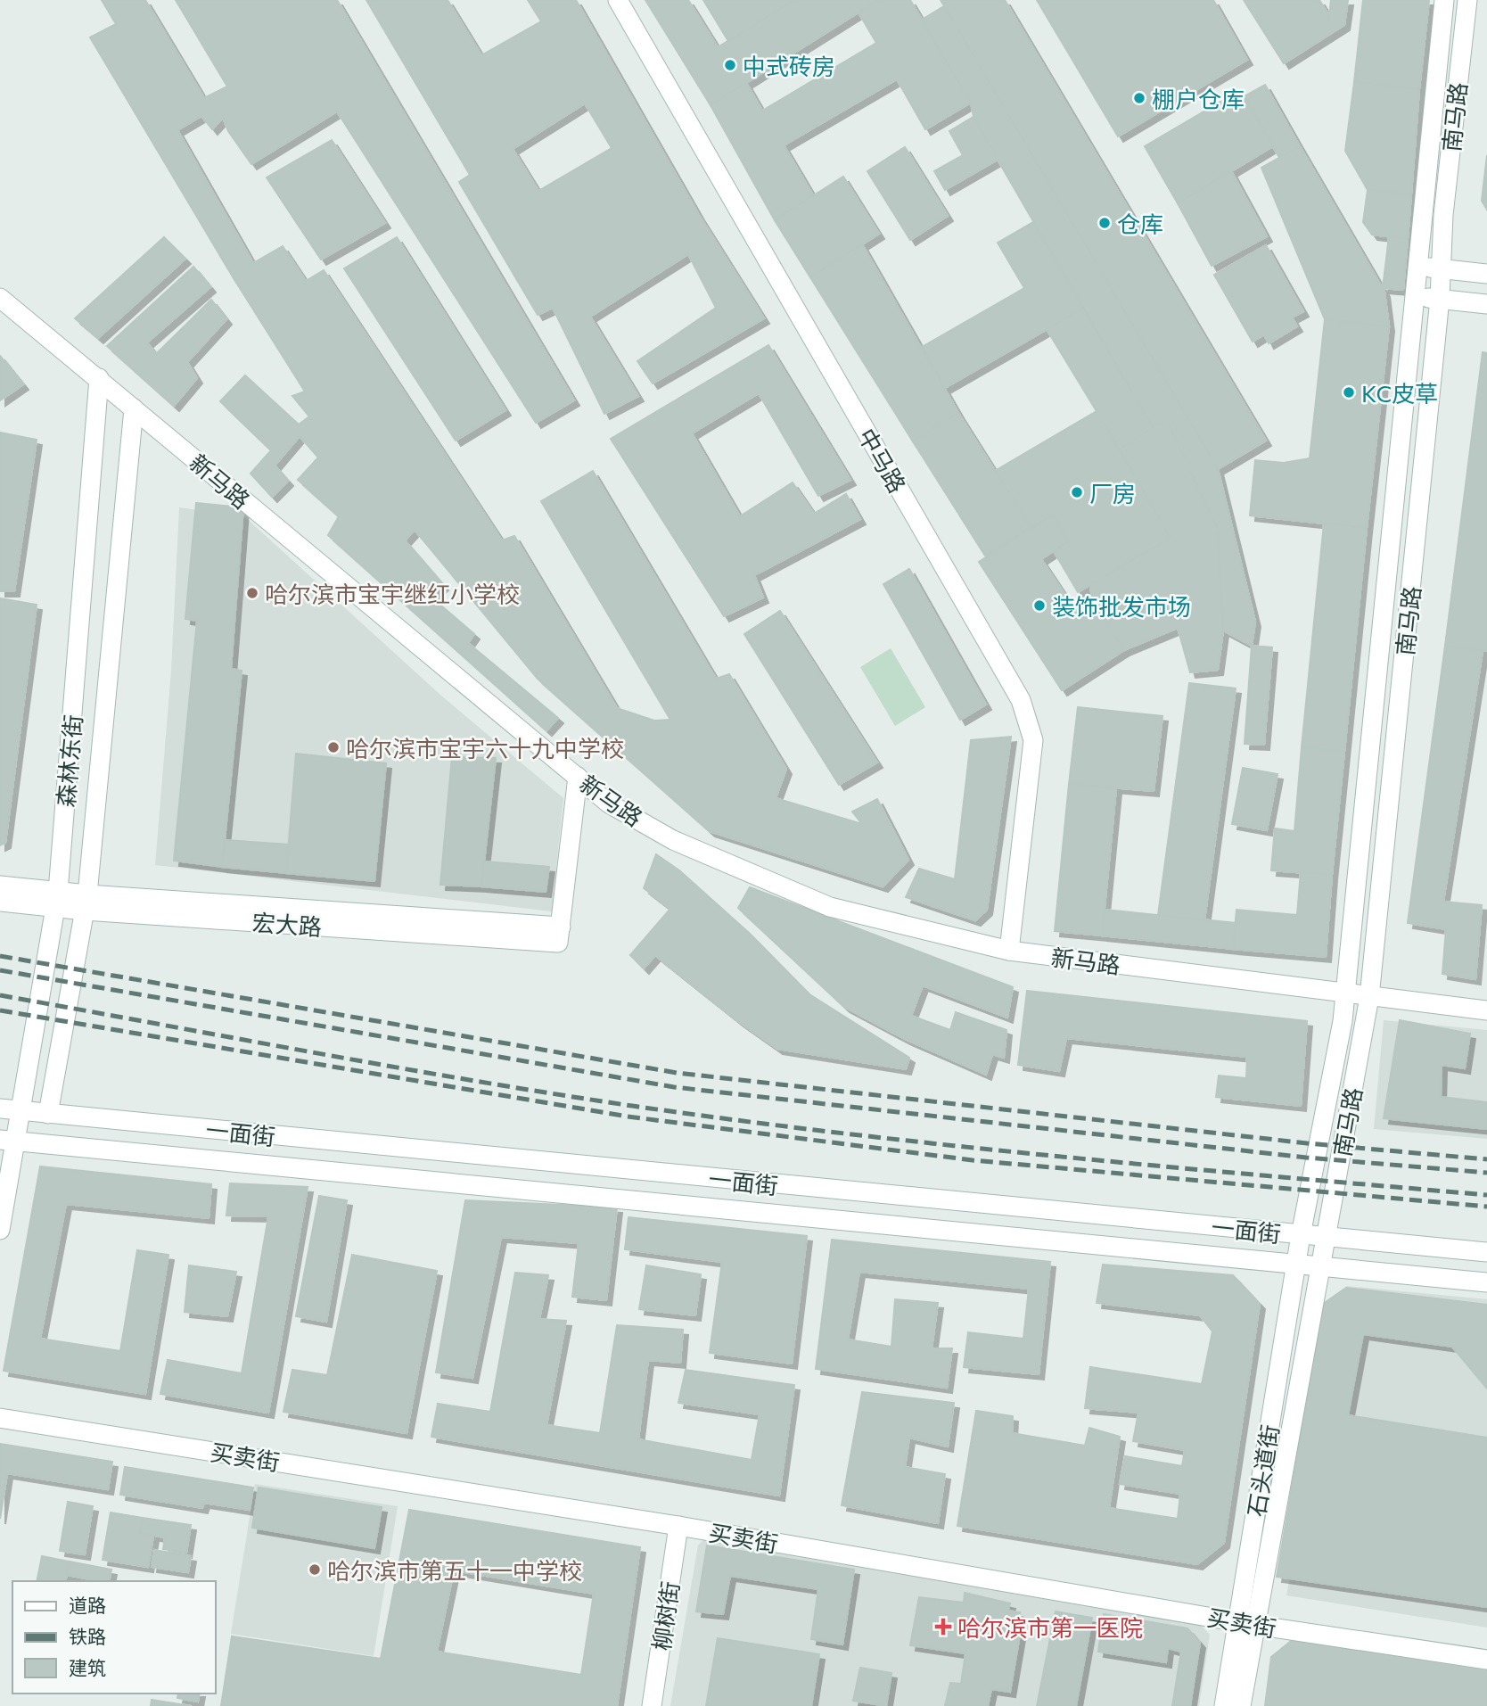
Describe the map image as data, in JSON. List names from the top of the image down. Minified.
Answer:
{"streets":{"main road":["南马路","中马路","新马路","森林东街","宏大路","一面街","买卖街","石头道街","柳树街"]},"crossings":[["南马路","新马路"],["南马路","一面街"],["南马路","石头道街"],["中马路","新马路"],["新马路","森林东街"],["新马路","宏大路"],["森林东街","宏大路"],["森林东街","一面街"],["一面街","石头道街"],["买卖街","石头道街"],["买卖街","柳树街"]],"places":{"other":["中式砖房","棚户仓库","仓库","KC皮草","厂房","哈尔滨市宝宇继红小学校","装饰批发市场","哈尔滨市宝宇六十九中学校","哈尔滨市第五十一中学校"],"health":["哈尔滨市第一医院"]},"legend":["道路","铁路","建筑"]}
